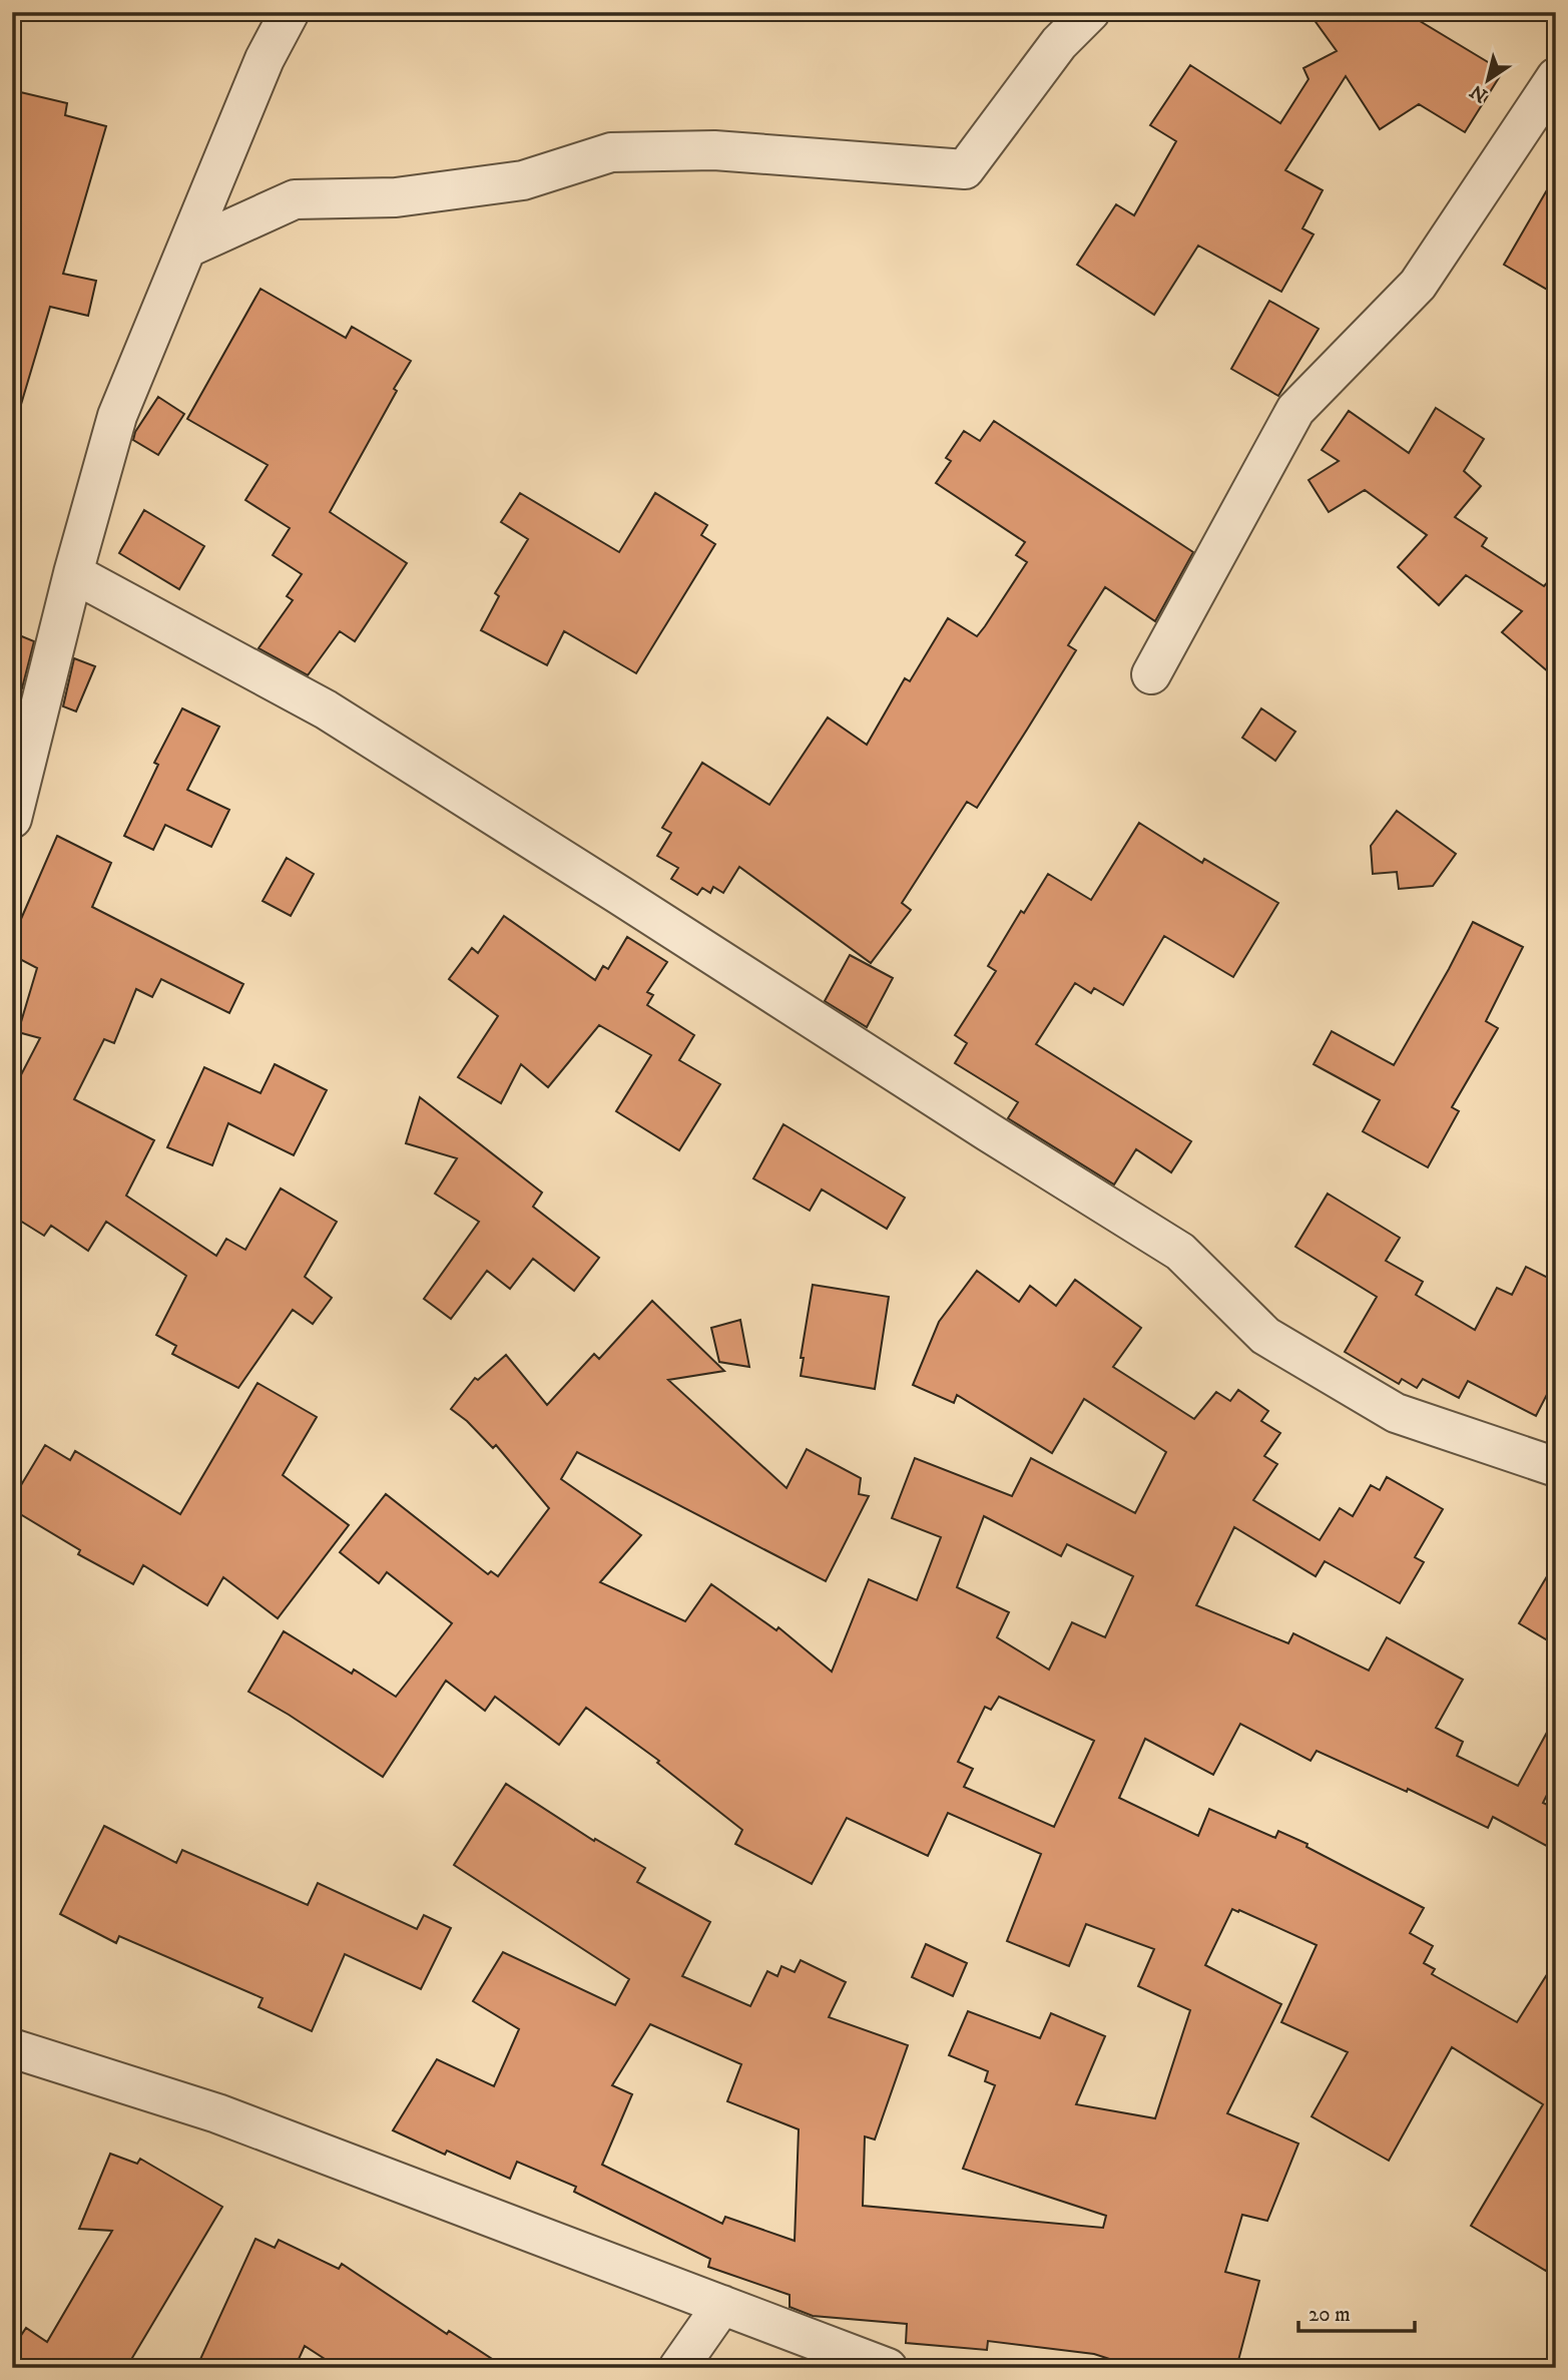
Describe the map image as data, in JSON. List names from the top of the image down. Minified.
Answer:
{"scale_bar":"20 m","north":"bottom left"}
